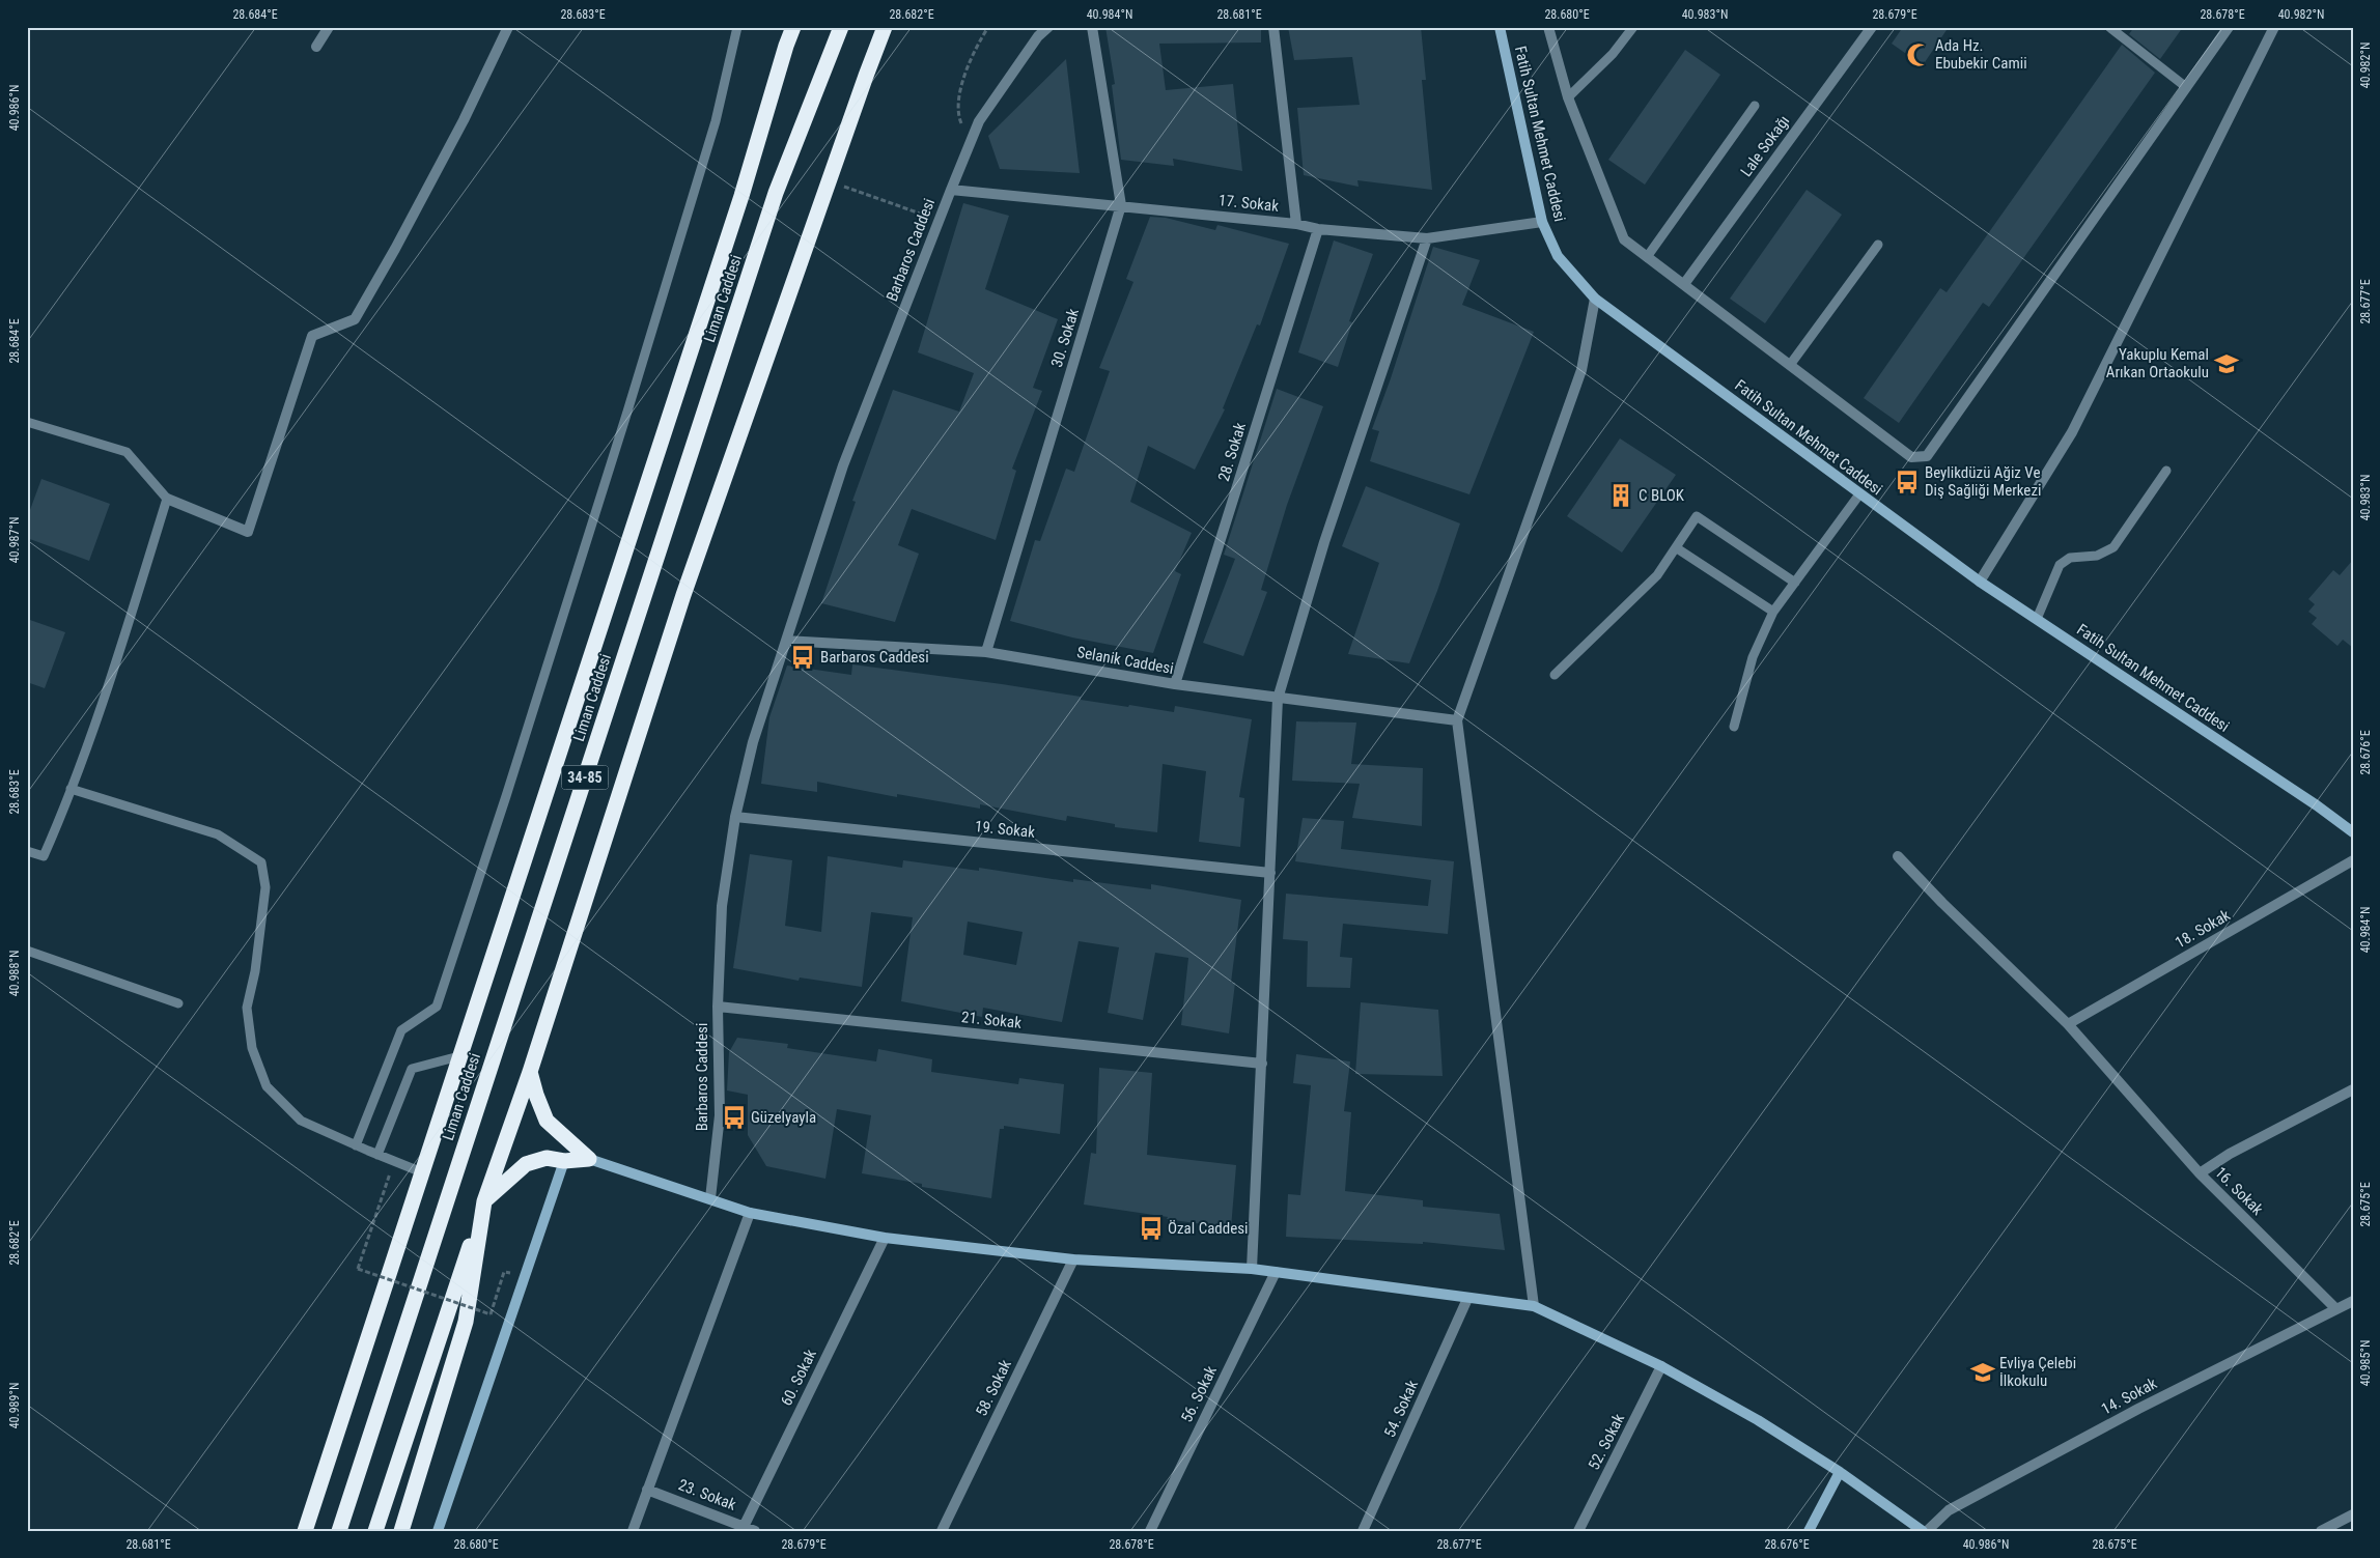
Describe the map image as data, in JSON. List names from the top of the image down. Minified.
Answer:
{"streets":{"highway":["Liman Caddesi","34-85"],"street":["Fatih Sultan Mehmet Caddesi","Lale Sokağı","17. Sokak","Barbaros Caddesi","30. Sokak","28. Sokak","Selanik Caddesi","19. Sokak","18. Sokak","21. Sokak","16. Sokak","60. Sokak","58. Sokak","56. Sokak","14. Sokak","54. Sokak","52. Sokak","23. Sokak"]},"crossings":[["Fatih Sultan Mehmet Caddesi","17. Sokak"],["17. Sokak","Barbaros Caddesi"],["17. Sokak","30. Sokak"],["17. Sokak","28. Sokak"],["Barbaros Caddesi","Selanik Caddesi"],["Barbaros Caddesi","19. Sokak"],["Barbaros Caddesi","21. Sokak"],["30. Sokak","Selanik Caddesi"],["28. Sokak","Selanik Caddesi"],["16. Sokak","14. Sokak"],["60. Sokak","23. Sokak"]],"places":{"mosque":["Ada Hz. Ebubekir Camii"],"school or university":["Yakuplu Kemal Arıkan Ortaokulu","Evliya Çelebi İlkokulu"],"bus stop":["Beylikdüzü Ağiz Ve Diş Sağliği Merkezi","Barbaros Caddesi","Güzelyayla","Özal Caddesi"],"building":["C BLOK"]},"coordinates":["28.684°E","28.683°E","28.682°E","40.984°N","28.681°E","28.680°E","40.983°N","28.679°E","28.678°E","40.982°N","40.986°N","28.677°E","40.987°N","28.676°E","40.988°N","28.675°E","40.985°N","40.989°N"]}
